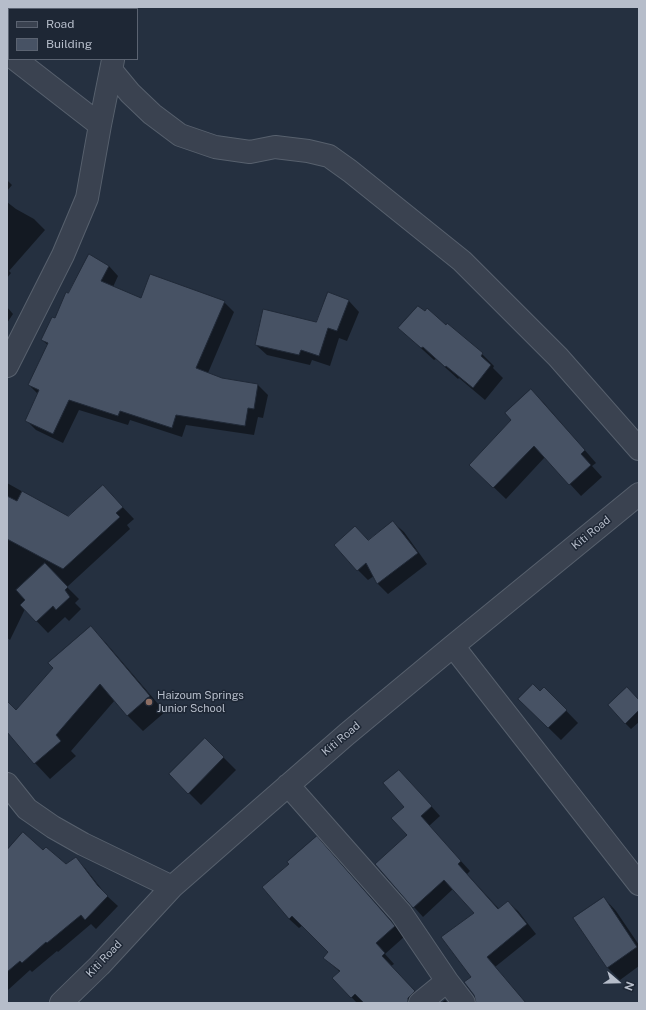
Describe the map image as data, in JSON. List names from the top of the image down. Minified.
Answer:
{"streets":{"street":["Kiti Road"]},"places":["Haizoum Springs Junior School"],"legend":["Road","Building"],"north":"right"}
